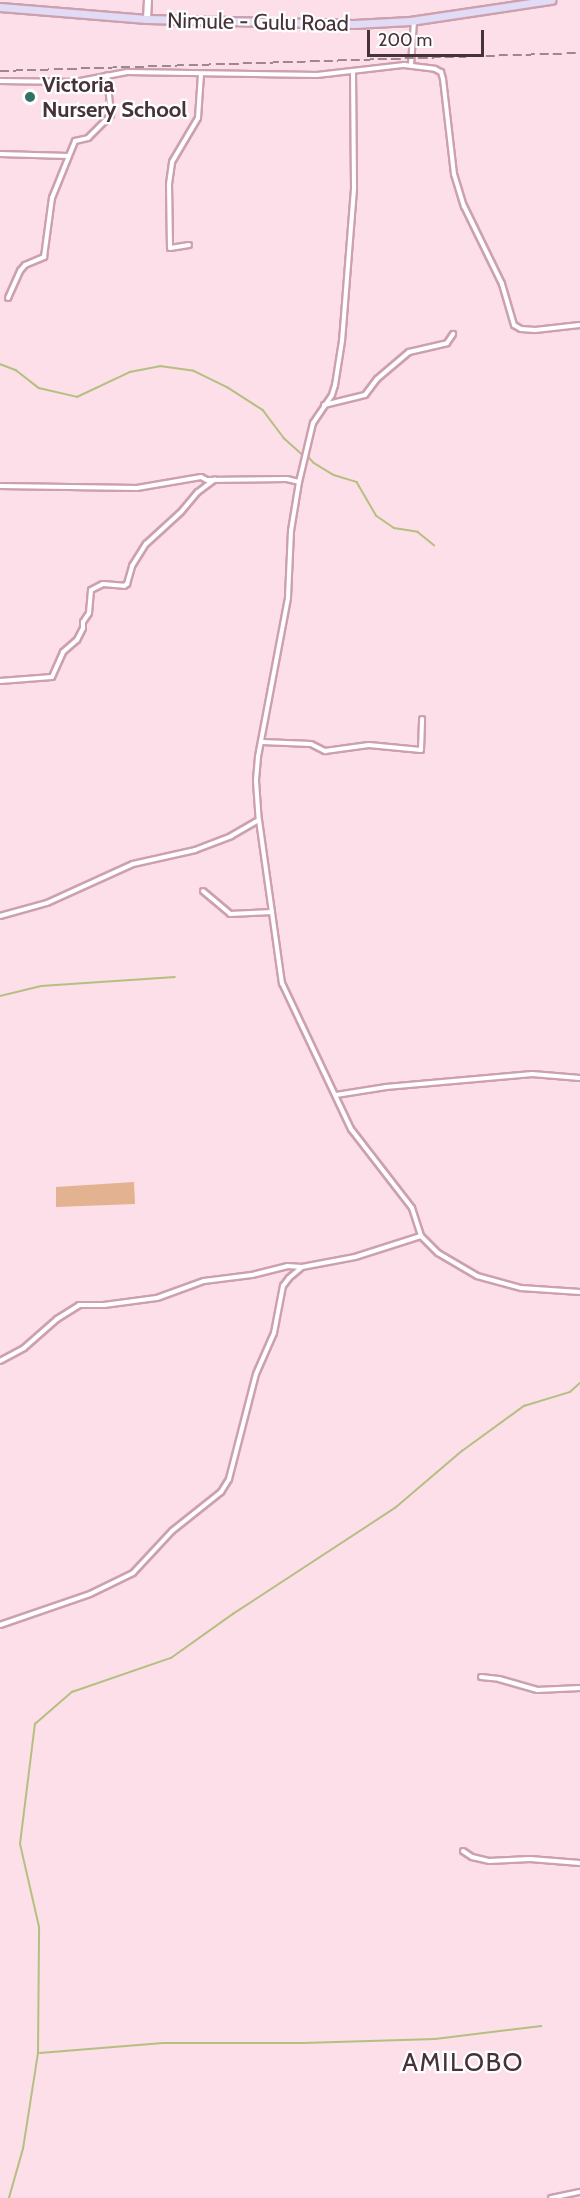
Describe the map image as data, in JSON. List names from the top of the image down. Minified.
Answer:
{"streets":{"main road":["Nimule - Gulu Road"]},"districts":["AMILOBO"],"places":["Victoria Nursery School"],"scale_bar":"200 m"}
